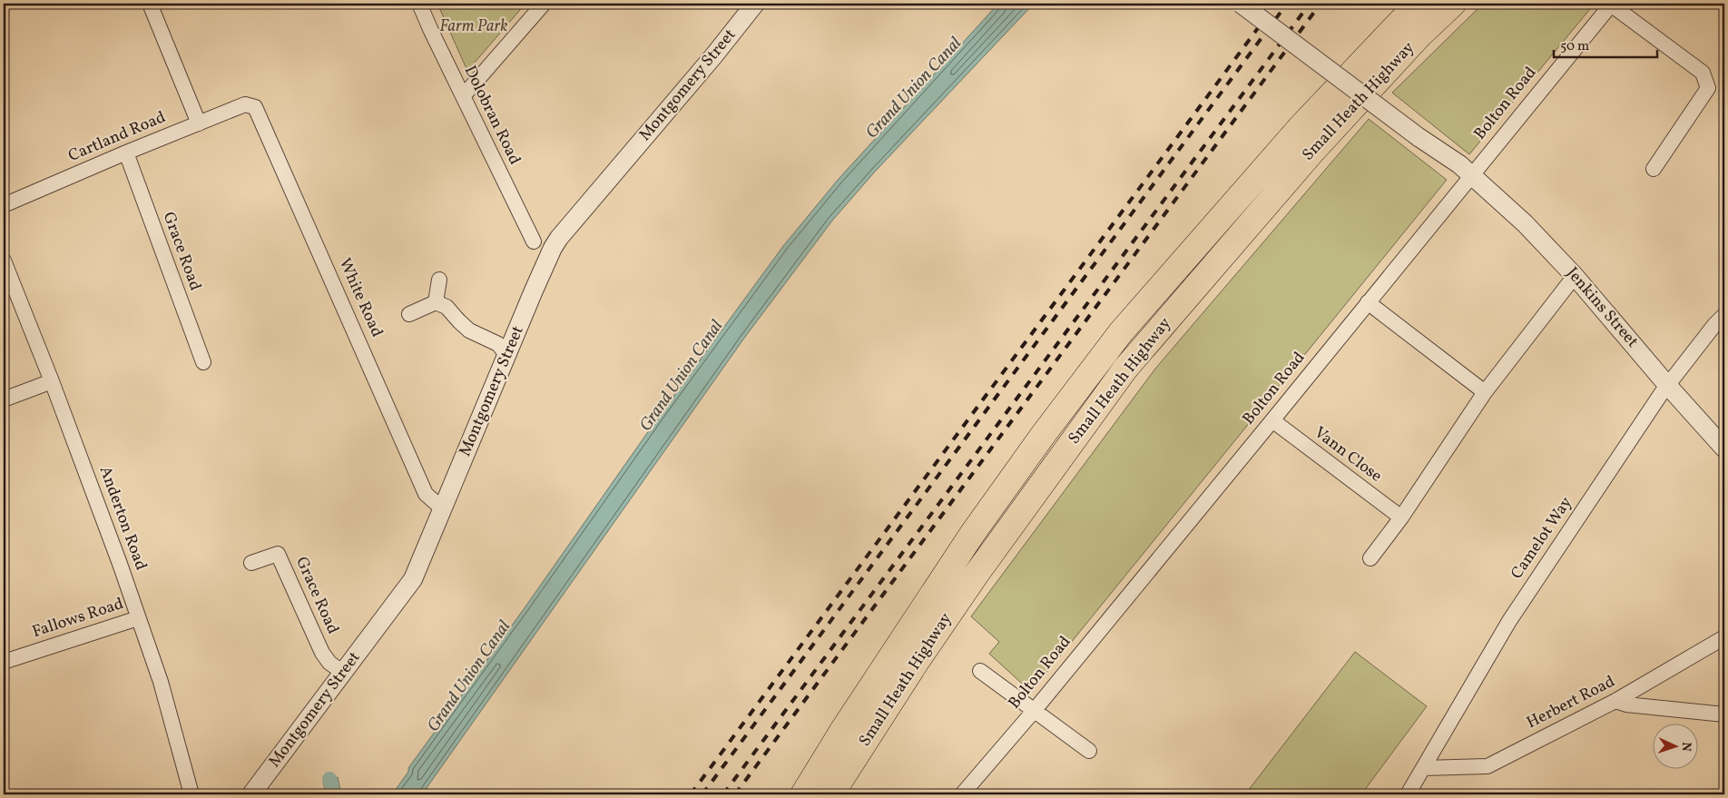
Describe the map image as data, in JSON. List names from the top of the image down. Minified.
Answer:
{"streets":{"highway":["Small Heath Highway"],"street":["Montgomery Street","Bolton Road","Dolobran Road","Cartland Road","Grace Road","White Road","Jenkins Street","Vann Close","Anderton Road","Camelot Way","Fallows Road","Herbert Road"]},"crossings":[["Montgomery Street","Grace Road"],["Montgomery Street","White Road"],["Bolton Road","Jenkins Street"],["Bolton Road","Vann Close"],["Cartland Road","Grace Road"],["Cartland Road","White Road"],["Jenkins Street","Camelot Way"],["Anderton Road","Fallows Road"],["Camelot Way","Herbert Road"]],"water":["Grand Union Canal"],"parks":["Farm Park"],"scale_bar":"50 m","north":"right"}
